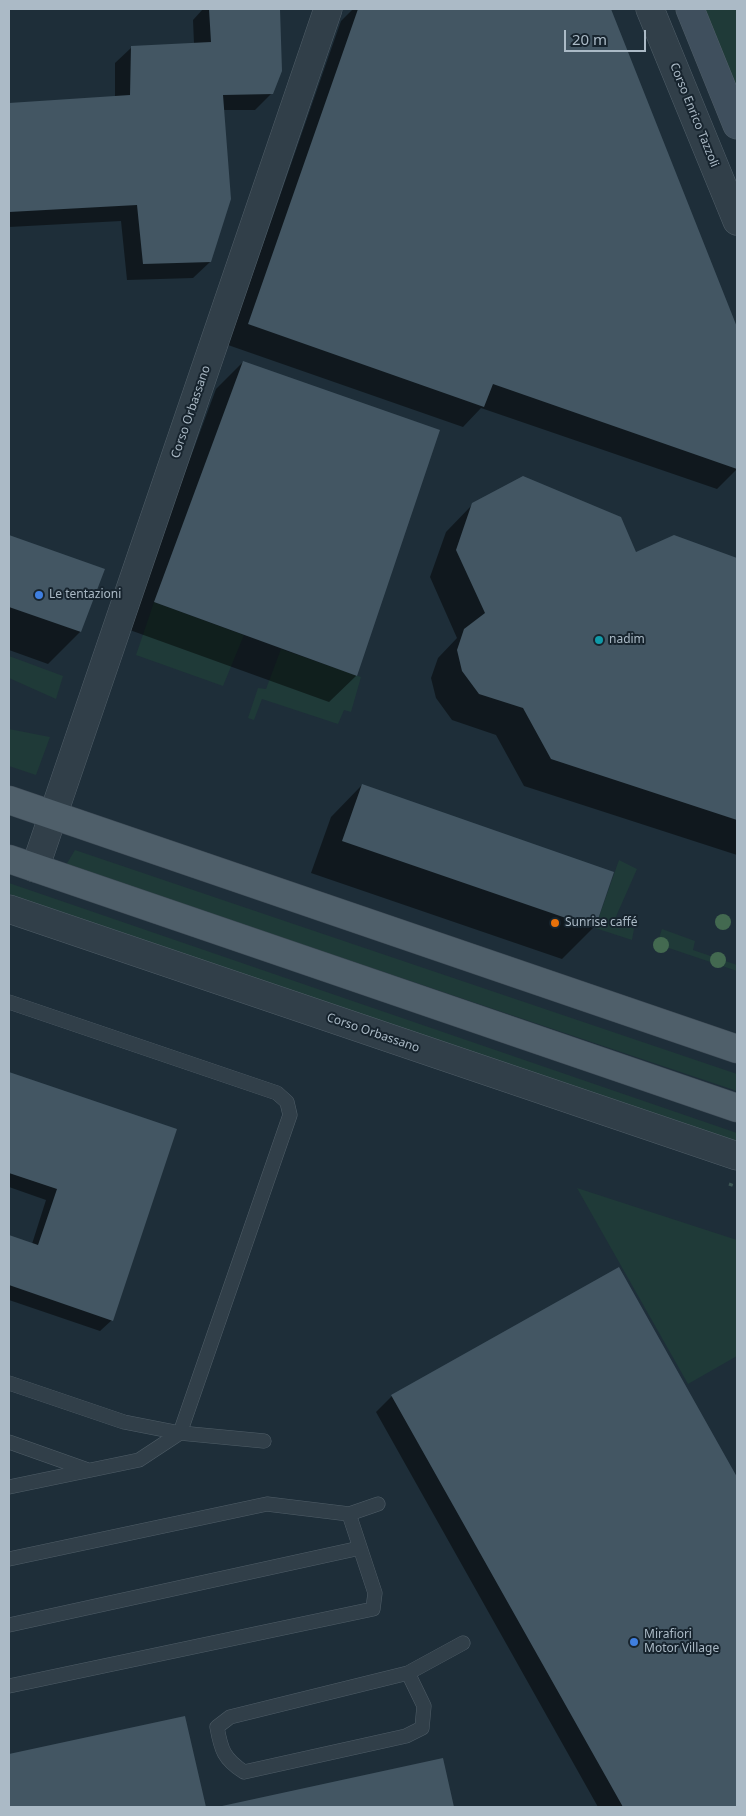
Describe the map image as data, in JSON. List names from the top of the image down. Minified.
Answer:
{"streets":{"street":["Corso Enrico Tazzoli","Corso Orbassano"]},"places":["Le tentazioni","nadim","Sunrise caffé","Mirafiori Motor Village"],"scale_bar":"20 m"}
